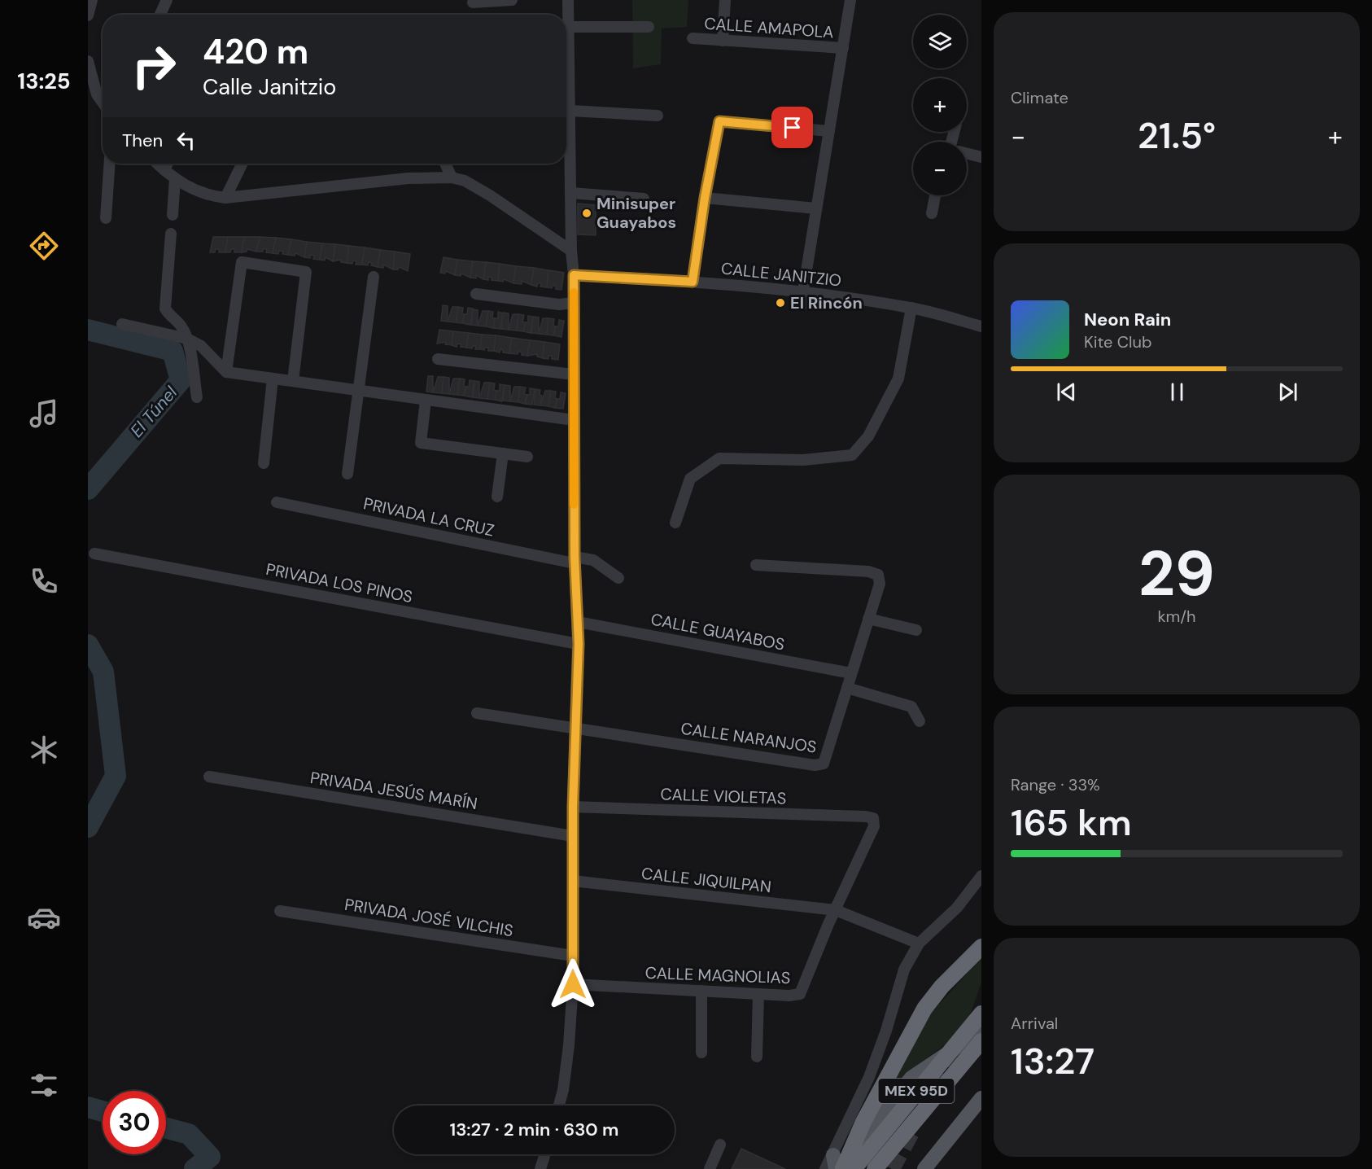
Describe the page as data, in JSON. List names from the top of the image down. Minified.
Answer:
{"streets":{"highway":["MEX 95D"],"street":["CALLE AMAPOLA","CALLE JANITZIO","PRIVADA LA CRUZ","PRIVADA LOS PINOS","CALLE GUAYABOS","CALLE NARANJOS","PRIVADA JESÚS MARÍN","CALLE VIOLETAS","CALLE JIQUILPAN","PRIVADA JOSÉ VILCHIS","CALLE MAGNOLIAS"]},"crossings":[["CALLE GUAYABOS","CALLE NARANJOS"],["CALLE VIOLETAS","CALLE JIQUILPAN"],["CALLE VIOLETAS","CALLE MAGNOLIAS"],["CALLE JIQUILPAN","CALLE MAGNOLIAS"]],"water":["El Túnel"],"places":["Minisuper Guayabos","El Rincón"],"page":{"tabs":"13:25","tile":["Climate",["29","km/h"],["Range · 33%","165 km"],["Arrival","13:27"]],"map_buttons":["+","−"],"turn":["420 m","Calle Janitzio"],"heat":["−","21.5°","+"],"then":"Then","song":["Neon Rain","Kite Club"],"limit":"30","trip":"13:27 · 2 min · 630 m"}}
